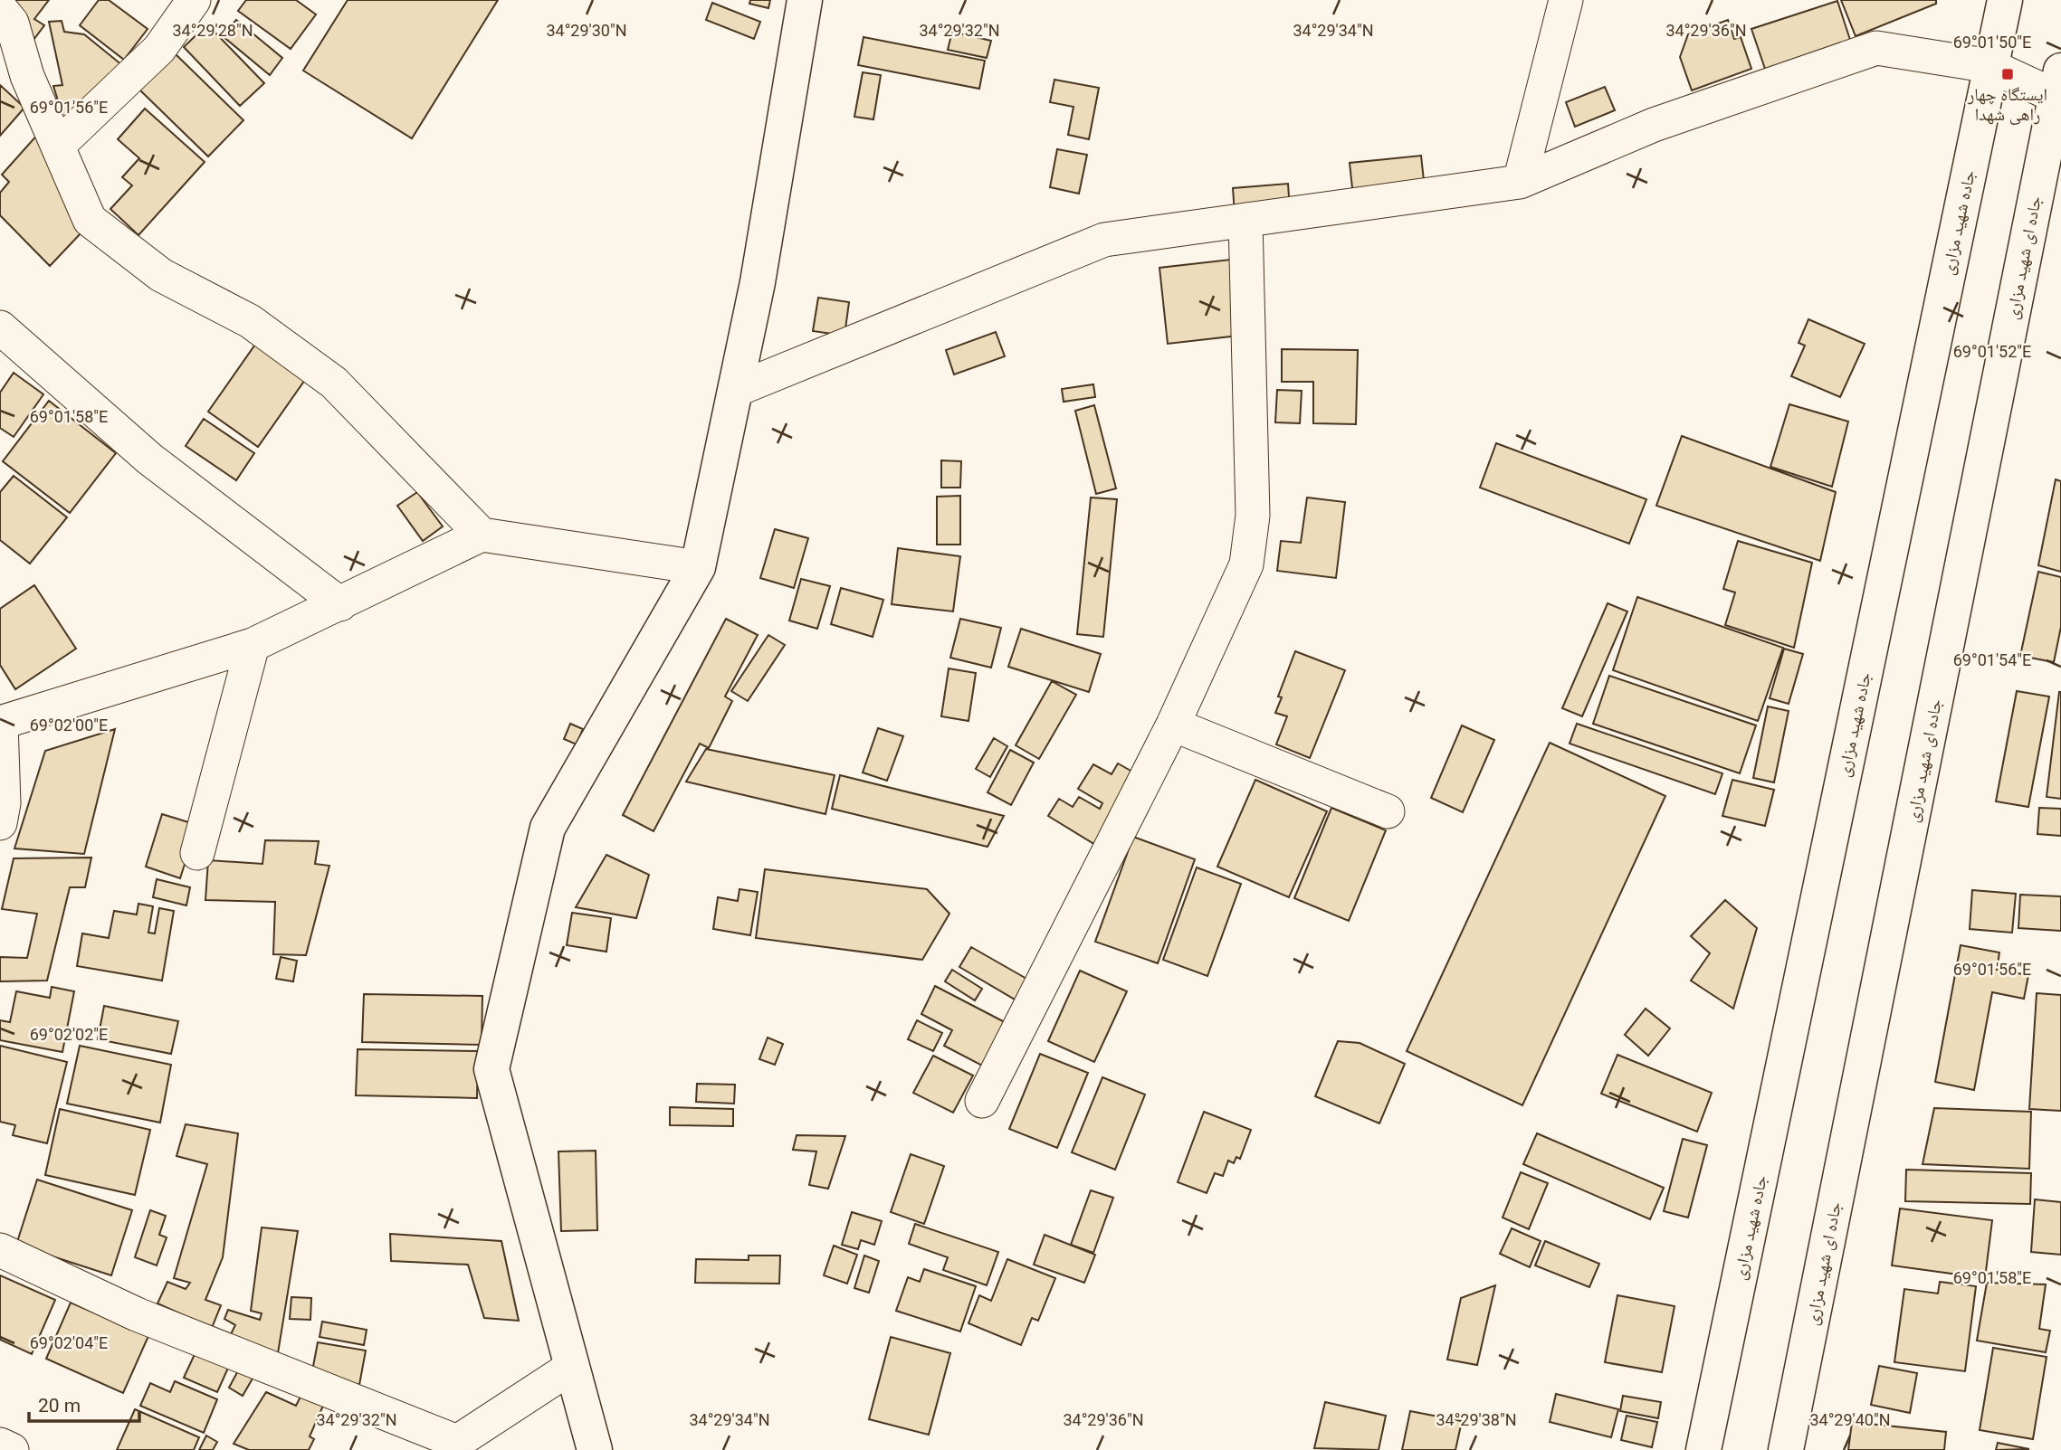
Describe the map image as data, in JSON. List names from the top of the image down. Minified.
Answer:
{"streets":{"main road":["جاده شهید مزاری","جاده ای شهید مزاری"]},"places":{"transit":["ایستگاه چهار راهی شهدا"]},"scale_bar":"20 m","coordinates":["34°29'28\"N","34°29'30\"N","34°29'32\"N","34°29'34\"N","34°29'36\"N","69°01'50\"E","69°01'56\"E","69°01'52\"E","69°01'58\"E","69°01'54\"E","69°02'00\"E","69°02'02\"E","69°02'04\"E","34°29'38\"N","34°29'40\"N"]}
